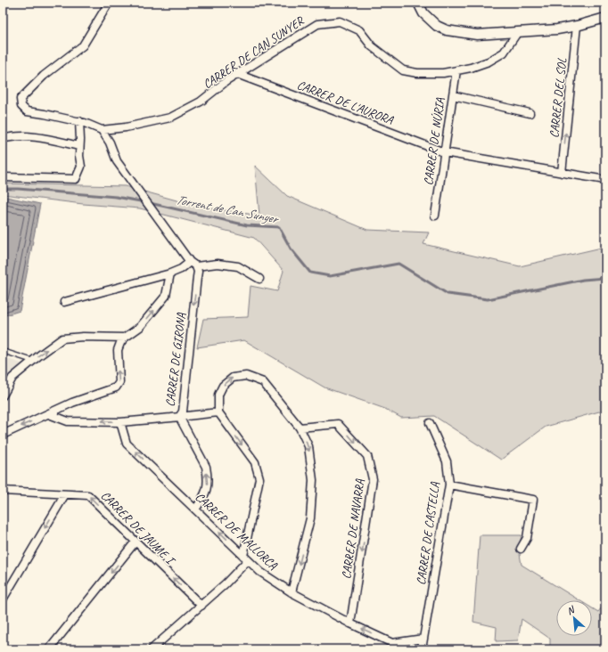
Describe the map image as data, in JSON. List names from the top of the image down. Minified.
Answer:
{"streets":{"street":["CARRER DE CAN SUNYER","CARRER DEL SOL","CARRER DE L'AURORA","CARRER DE NÚRIA","CARRER DE GIRONA","CARRER DE JAUME I","CARRER DE NAVARRA","CARRER DE MALLORCA","CARRER DE CASTELLA"]},"crossings":[["CARRER DE CAN SUNYER","CARRER DE L'AURORA"],["CARRER DE CAN SUNYER","CARRER DE NÚRIA"],["CARRER DEL SOL","CARRER DE L'AURORA"],["CARRER DE L'AURORA","CARRER DE NÚRIA"],["CARRER DE GIRONA","CARRER DE MALLORCA"],["CARRER DE NAVARRA","CARRER DE MALLORCA"],["CARRER DE MALLORCA","CARRER DE CASTELLA"]],"one_way":["CARRER DEL SOL","CARRER DE JAUME I","CARRER DE MALLORCA"],"water":["Torrent de Can Sunyer"],"north":"top left"}
